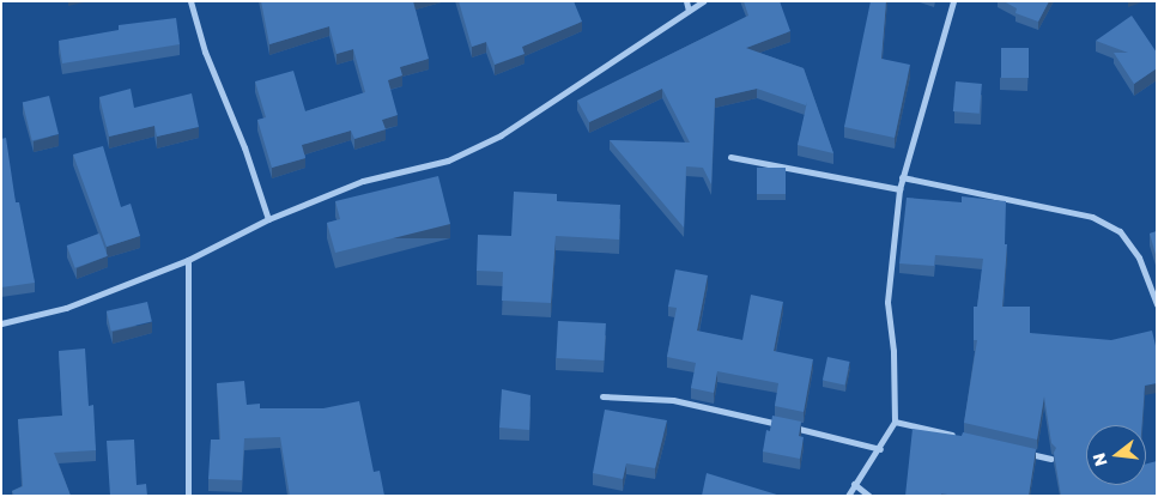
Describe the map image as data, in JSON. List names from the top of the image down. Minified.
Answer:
{"north":"left"}
